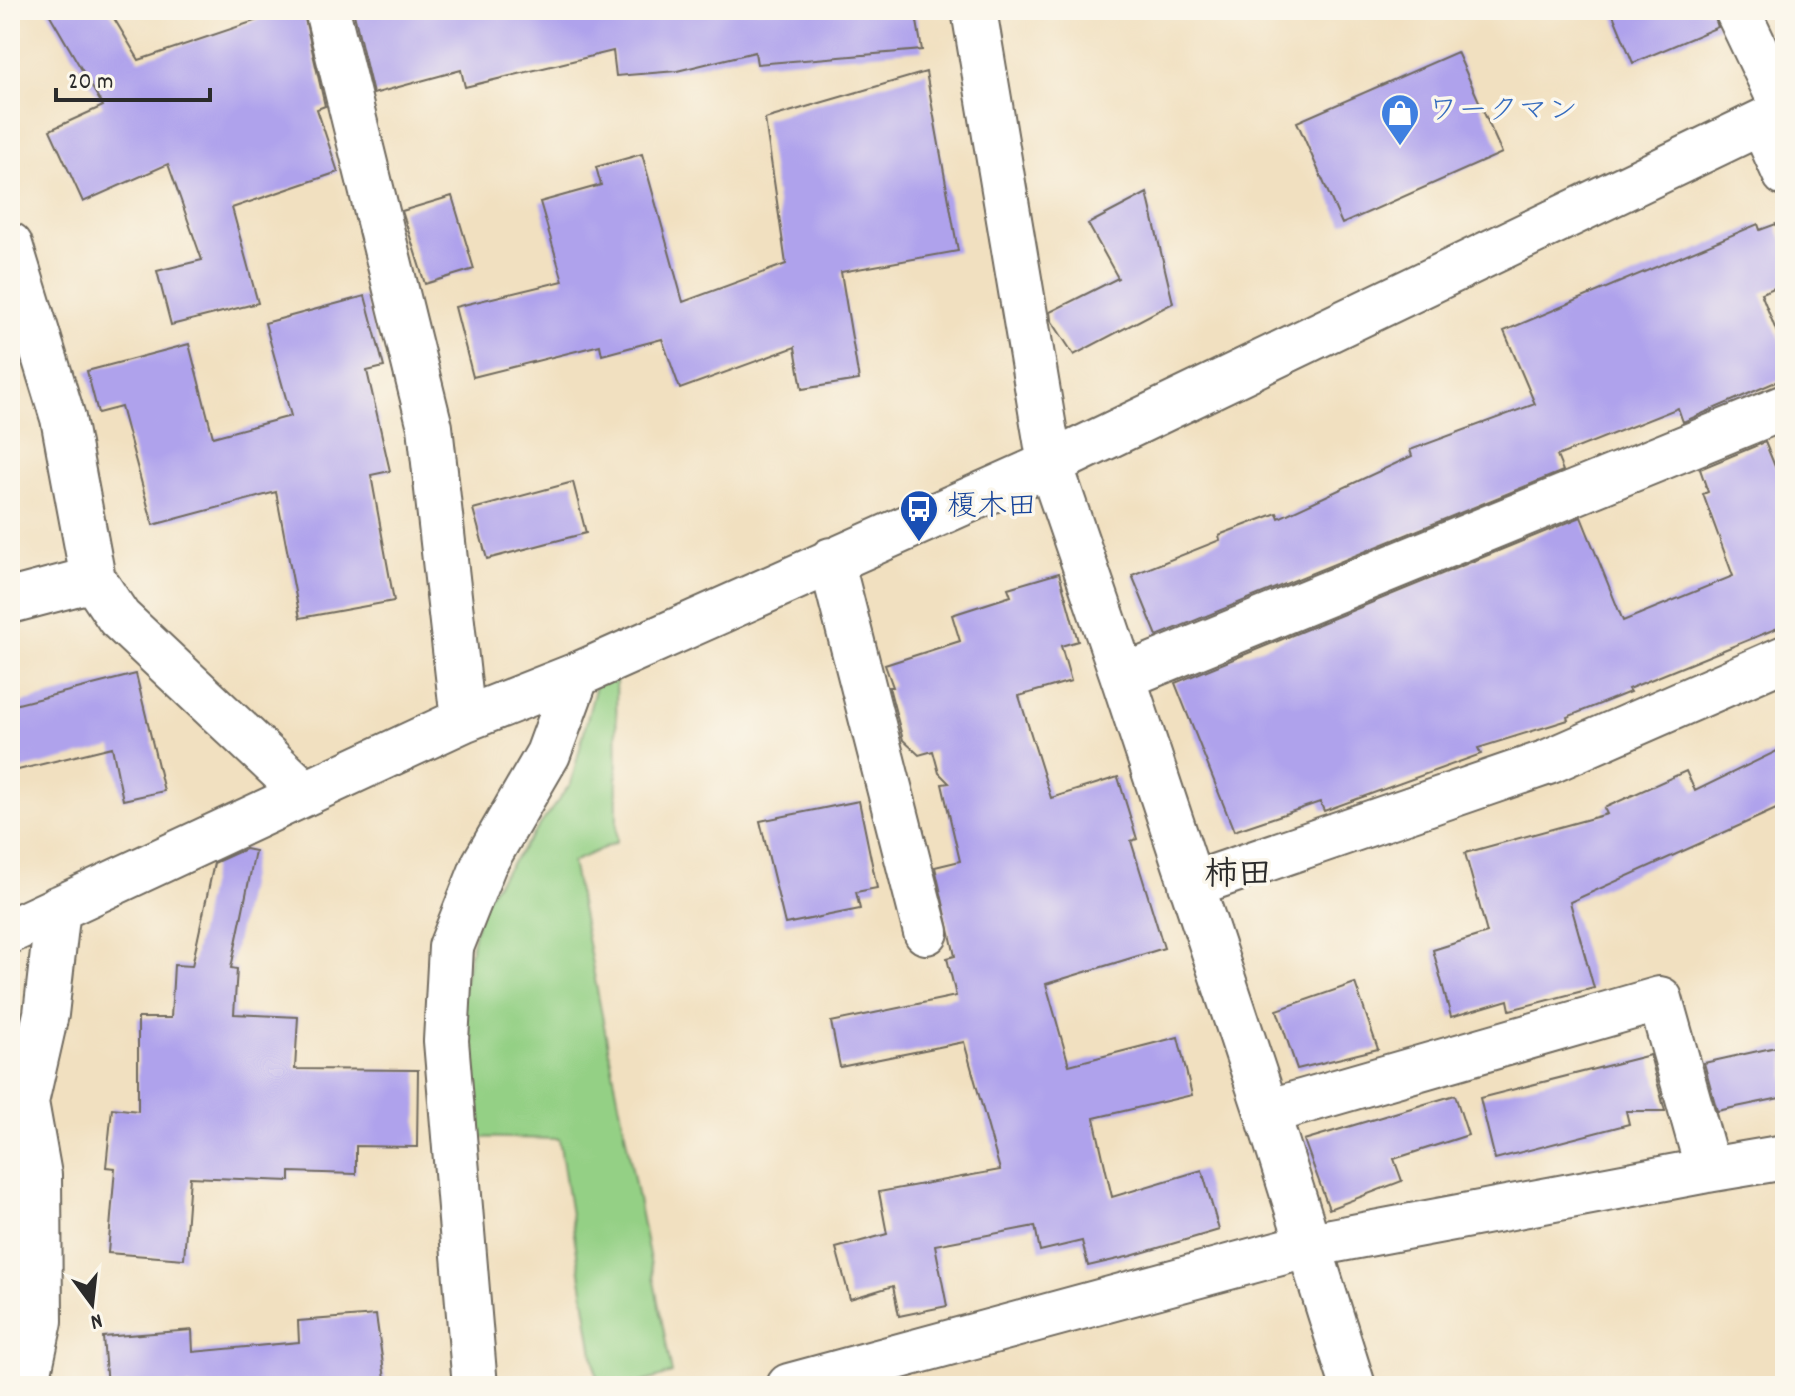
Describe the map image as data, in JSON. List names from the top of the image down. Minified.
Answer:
{"districts":["柿田"],"places":{"shop":["ワークマン"],"bus stop":["榎木田"]},"scale_bar":"20 m","north":"bottom"}
